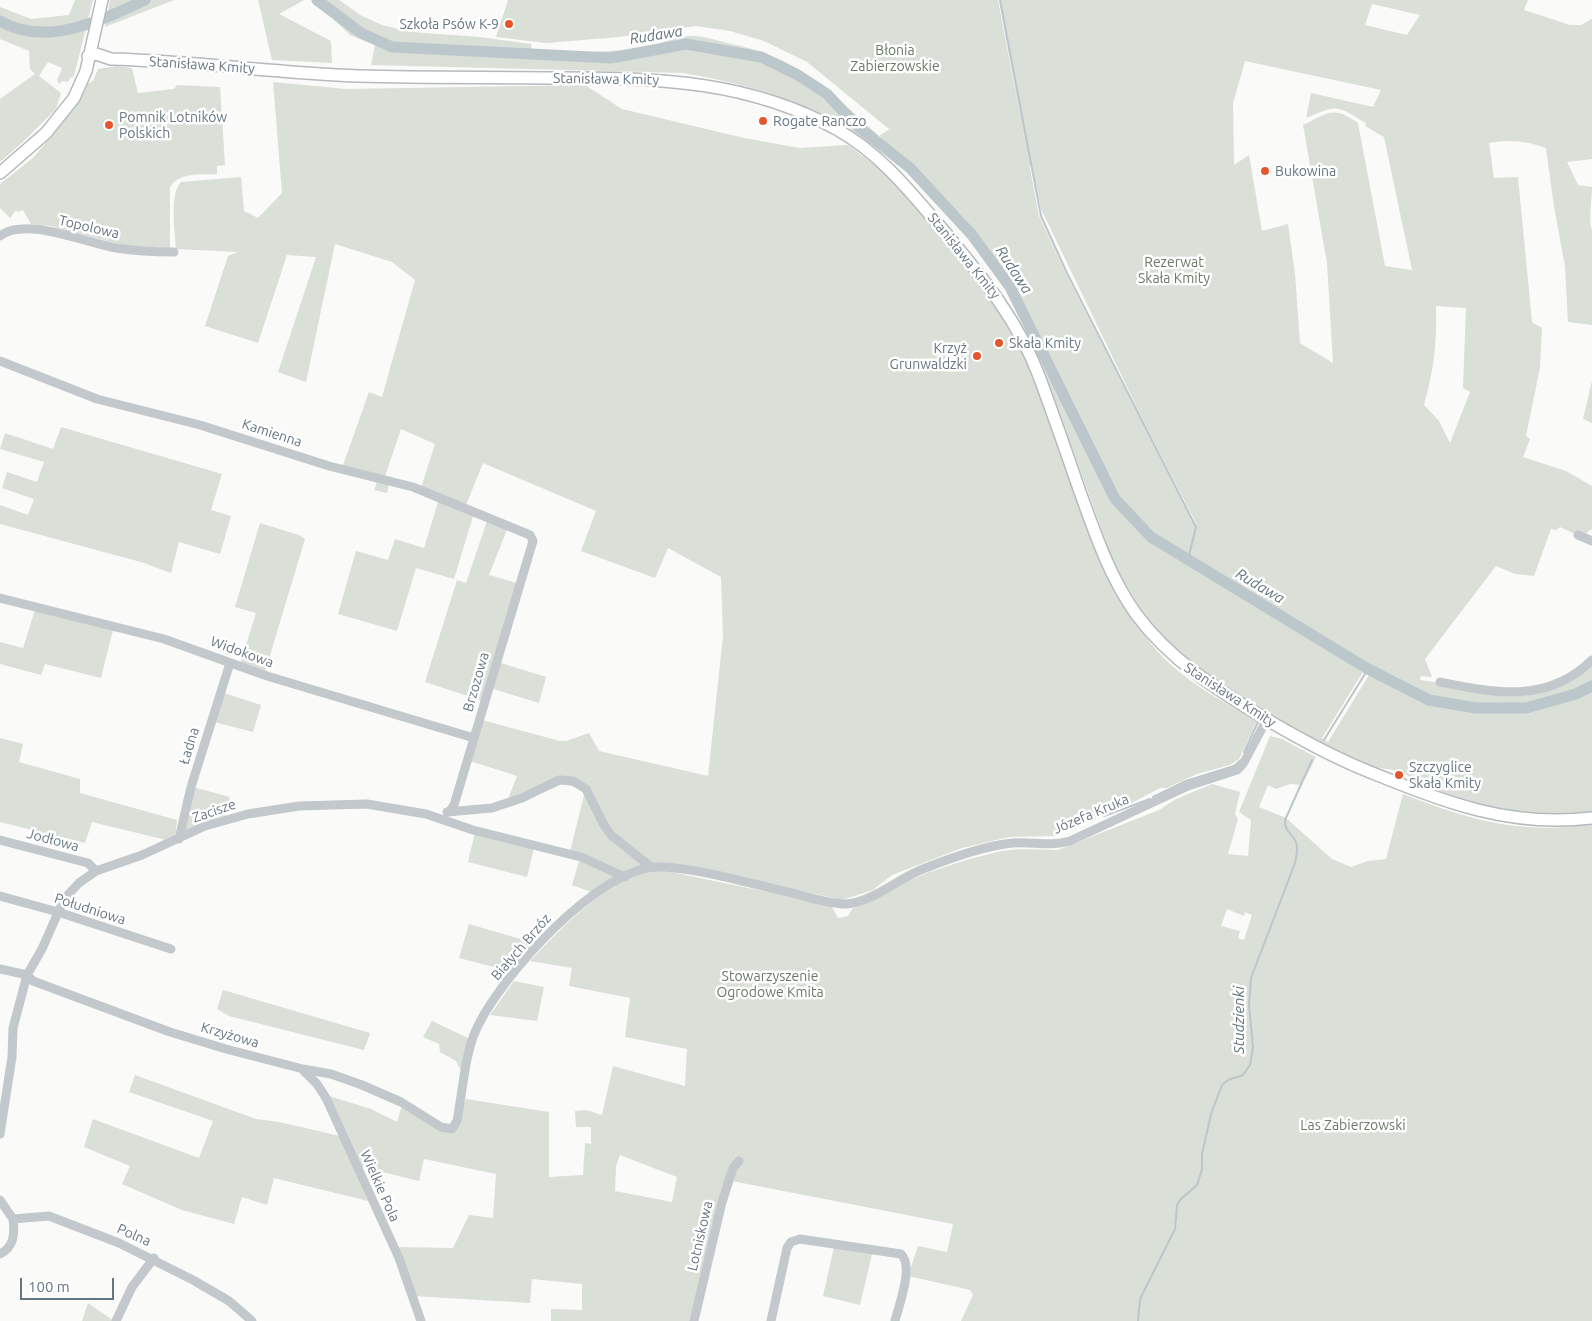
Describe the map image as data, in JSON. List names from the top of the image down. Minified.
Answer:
{"streets":{"main road":["Stanisława Kmity"],"street":["Topolowa","Kamienna","Widokowa","Brzozowa","Ładna","Zacisze","Józefa Kruka","Jodłowa","Południowa","Białych Brzóz","Krzyżowa","Wielkie Pola","Polna","Lotniskowa"]},"crossings":[["Stanisława Kmity","Józefa Kruka"],["Kamienna","Brzozowa"],["Widokowa","Brzozowa"],["Widokowa","Ładna"],["Ładna","Zacisze"],["Zacisze","Jodłowa"],["Zacisze","Południowa"],["Zacisze","Białych Brzóz"],["Zacisze","Krzyżowa"],["Józefa Kruka","Białych Brzóz"],["Białych Brzóz","Krzyżowa"],["Krzyżowa","Wielkie Pola"]],"water":["Rudawa","Studzienki"],"parks":["Błonia Zabierzowskie","Rezerwat Skała Kmity","Stowarzyszenie Ogrodowe Kmita","Las Zabierzowski"],"places":["Szkoła Psów K-9","Rogate Ranczo","Pomnik Lotników Polskich","Bukowina","Skała Kmity","Krzyż Grunwaldzki","Szczyglice Skała Kmity"],"scale_bar":"100 m"}
